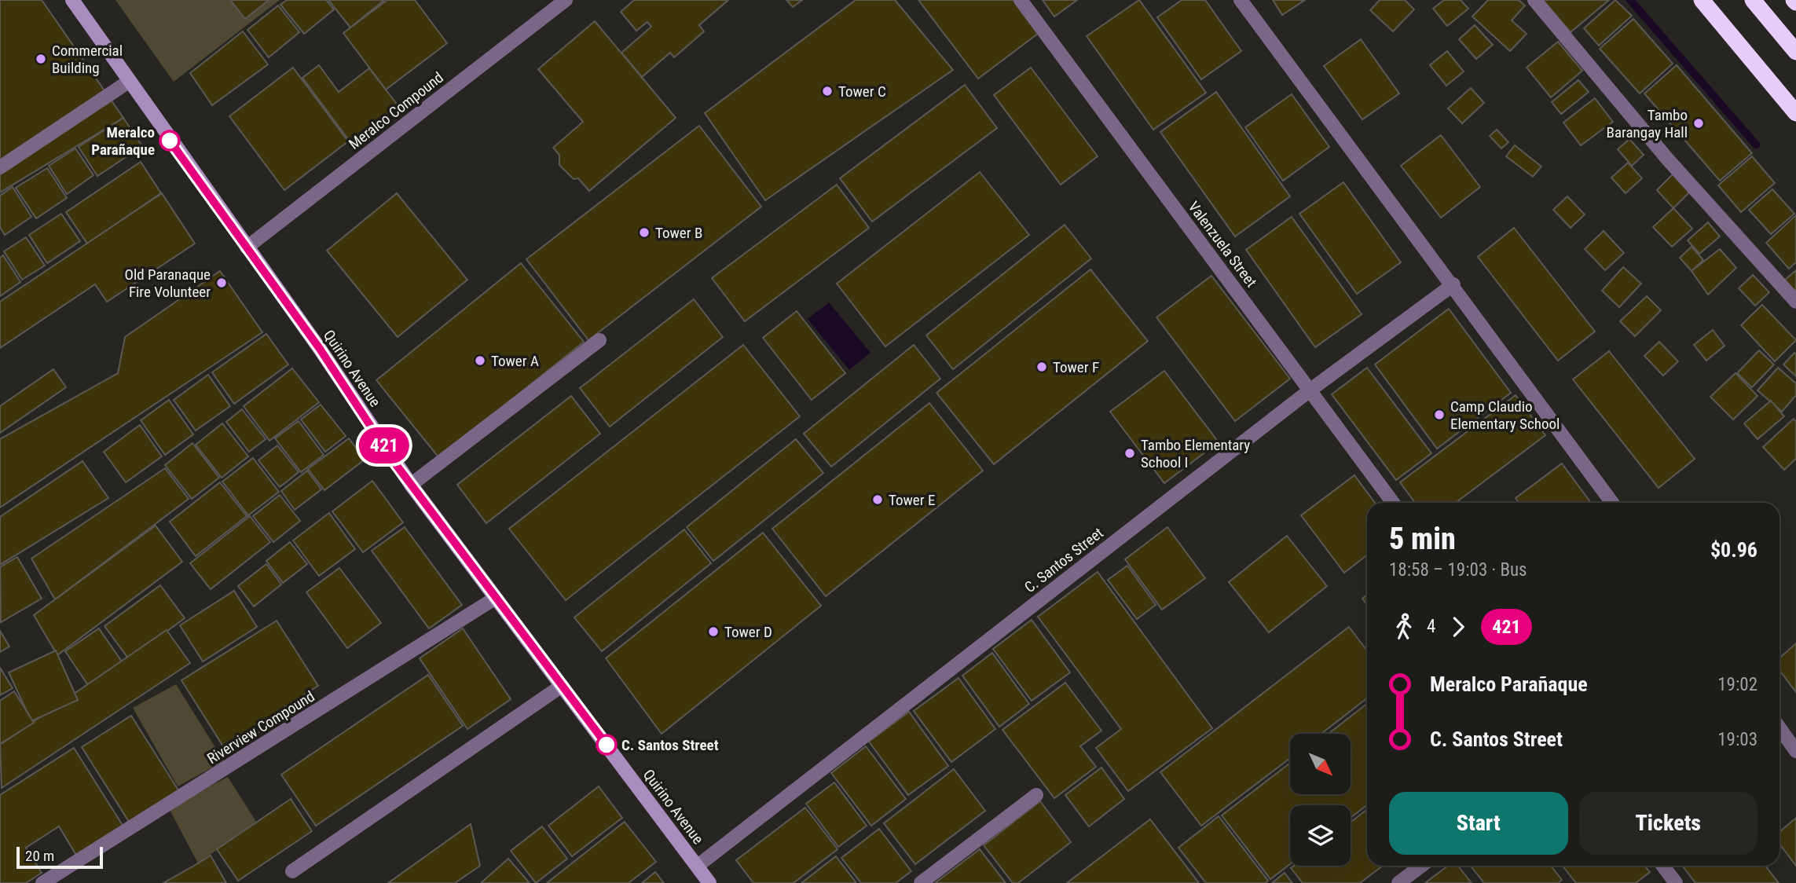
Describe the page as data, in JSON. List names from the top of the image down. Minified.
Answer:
{"streets":{"main road":["Quirino Avenue"],"street":["Meralco Compound","Valenzuela Street","C. Santos Street","Riverview Compound"]},"crossings":[["Meralco Compound","Quirino Avenue"],["Valenzuela Street","C. Santos Street"],["Quirino Avenue","C. Santos Street"],["Quirino Avenue","Riverview Compound"]],"places":["Commercial Building","Tower C","Tambo Barangay Hall","Meralco Parañaque","Tower B","Old Paranaque Fire Volunteer","Tower A","Tower F","Camp Claudio Elementary School","Tambo Elementary School I","Tower E","Tower D","C. Santos Street"],"lines":["bus line 421"],"scale_bar":"20 m","north":"bottom right","page":{"on_map":"421","heading":["5 min","18:58 – 19:03 · Bus","$0.96"],"legs":["4","421"],"list":[{"name":"Meralco Parañaque","value":"19:02"},{"name":"C. Santos Street","value":"19:03"}],"buttons":["Start","Tickets"],"scale":"20 m"}}
